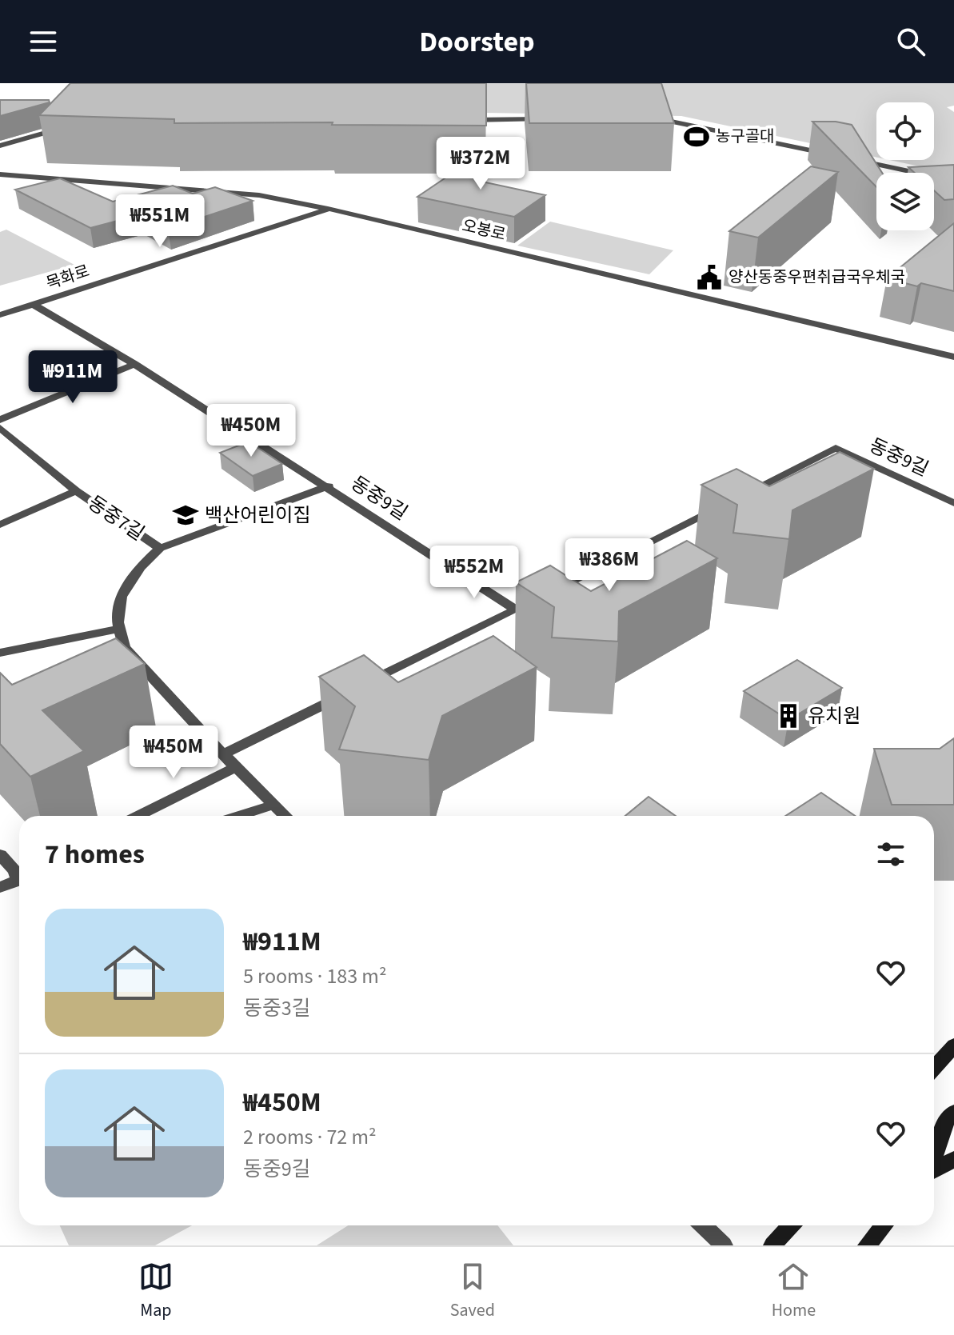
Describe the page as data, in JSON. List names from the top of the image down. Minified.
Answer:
{"streets":{"street":["오봉로","목화로","동중9길","동중7길"]},"crossings":[["오봉로","목화로"],["목화로","동중9길"]],"places":{"sports":["농구골대"],"public building":["양산동중우편취급국우체국"],"school or university":["백산어린이집"],"building":["유치원"]},"page":{"header":"Doorstep","price":["₩372M","₩551M","₩911M","₩450M","₩386M","₩552M","₩450M"],"heading":"7 homes","list":[{"name":"₩911M","note":"5 rooms · 183 m² · 동중3길"},{"name":"₩450M","note":"2 rooms · 72 m² · 동중9길"}],"tabs":["Map","Saved","Home"]}}
